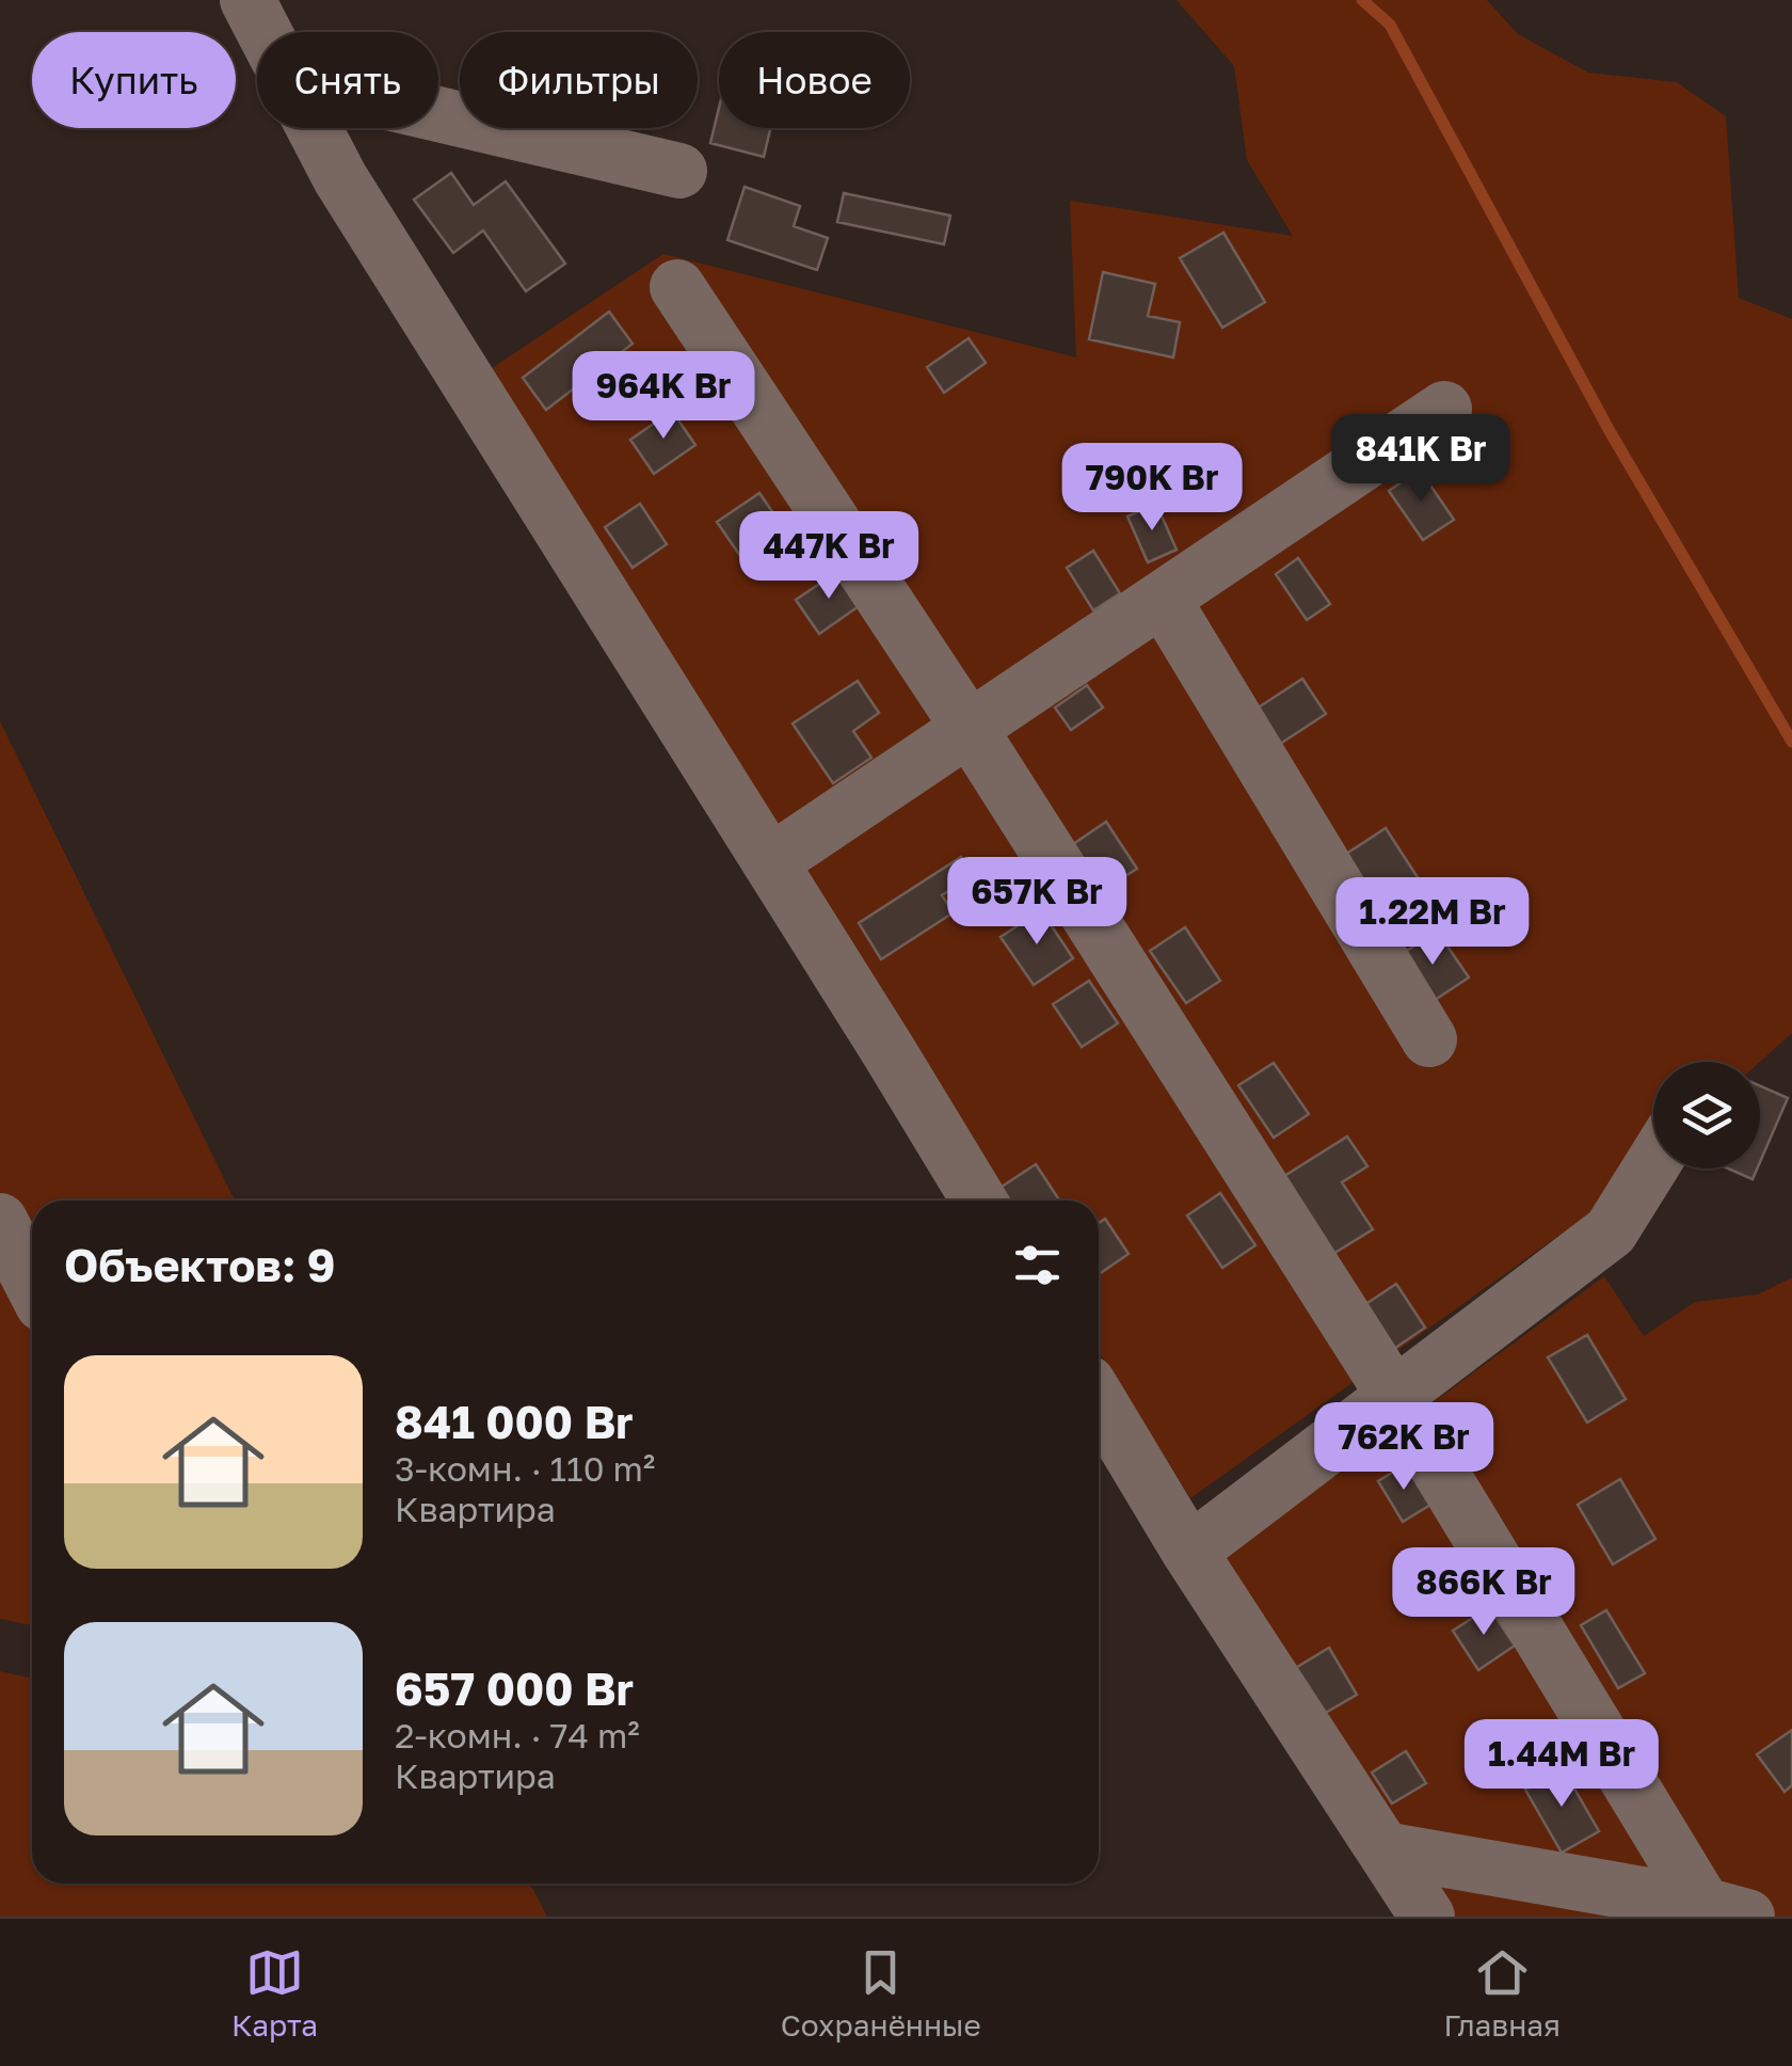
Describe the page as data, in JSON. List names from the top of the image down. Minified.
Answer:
{"page":{"chip":["Купить","Снять","Фильтры","Новое"],"price":["964K Br","841K Br","790K Br","447K Br","657K Br","1.22M Br","762K Br","866K Br","1.44M Br"],"heading":"Объектов: 9","list":[{"name":"841 000 Br","note":"3-комн. · 110 m² · Квартира"},{"name":"657 000 Br","note":"2-комн. · 74 m² · Квартира"}],"tabs":["Карта","Сохранённые","Главная"]}}
